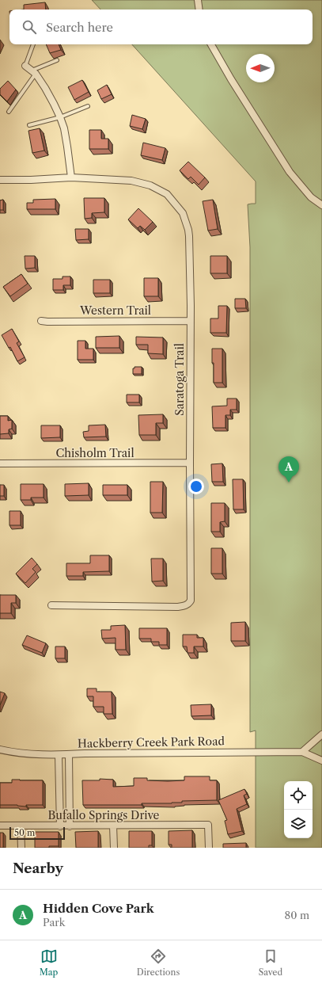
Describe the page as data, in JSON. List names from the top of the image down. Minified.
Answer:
{"streets":{"street":["Western Trail","Saratoga Trail","Chisholm Trail","Hackberry Creek Park Road","Bufallo Springs Drive"]},"crossings":[["Western Trail","Saratoga Trail"],["Saratoga Trail","Chisholm Trail"]],"scale_bar":"50 m","north":"left","page":{"search":"Search here","pins":"A","scale":"50 m","heading":"Nearby","list":[{"mark":"A","name":"Hidden Cove Park","note":"Park","value":"80 m"}],"nav":["Map","Directions","Saved"]}}
